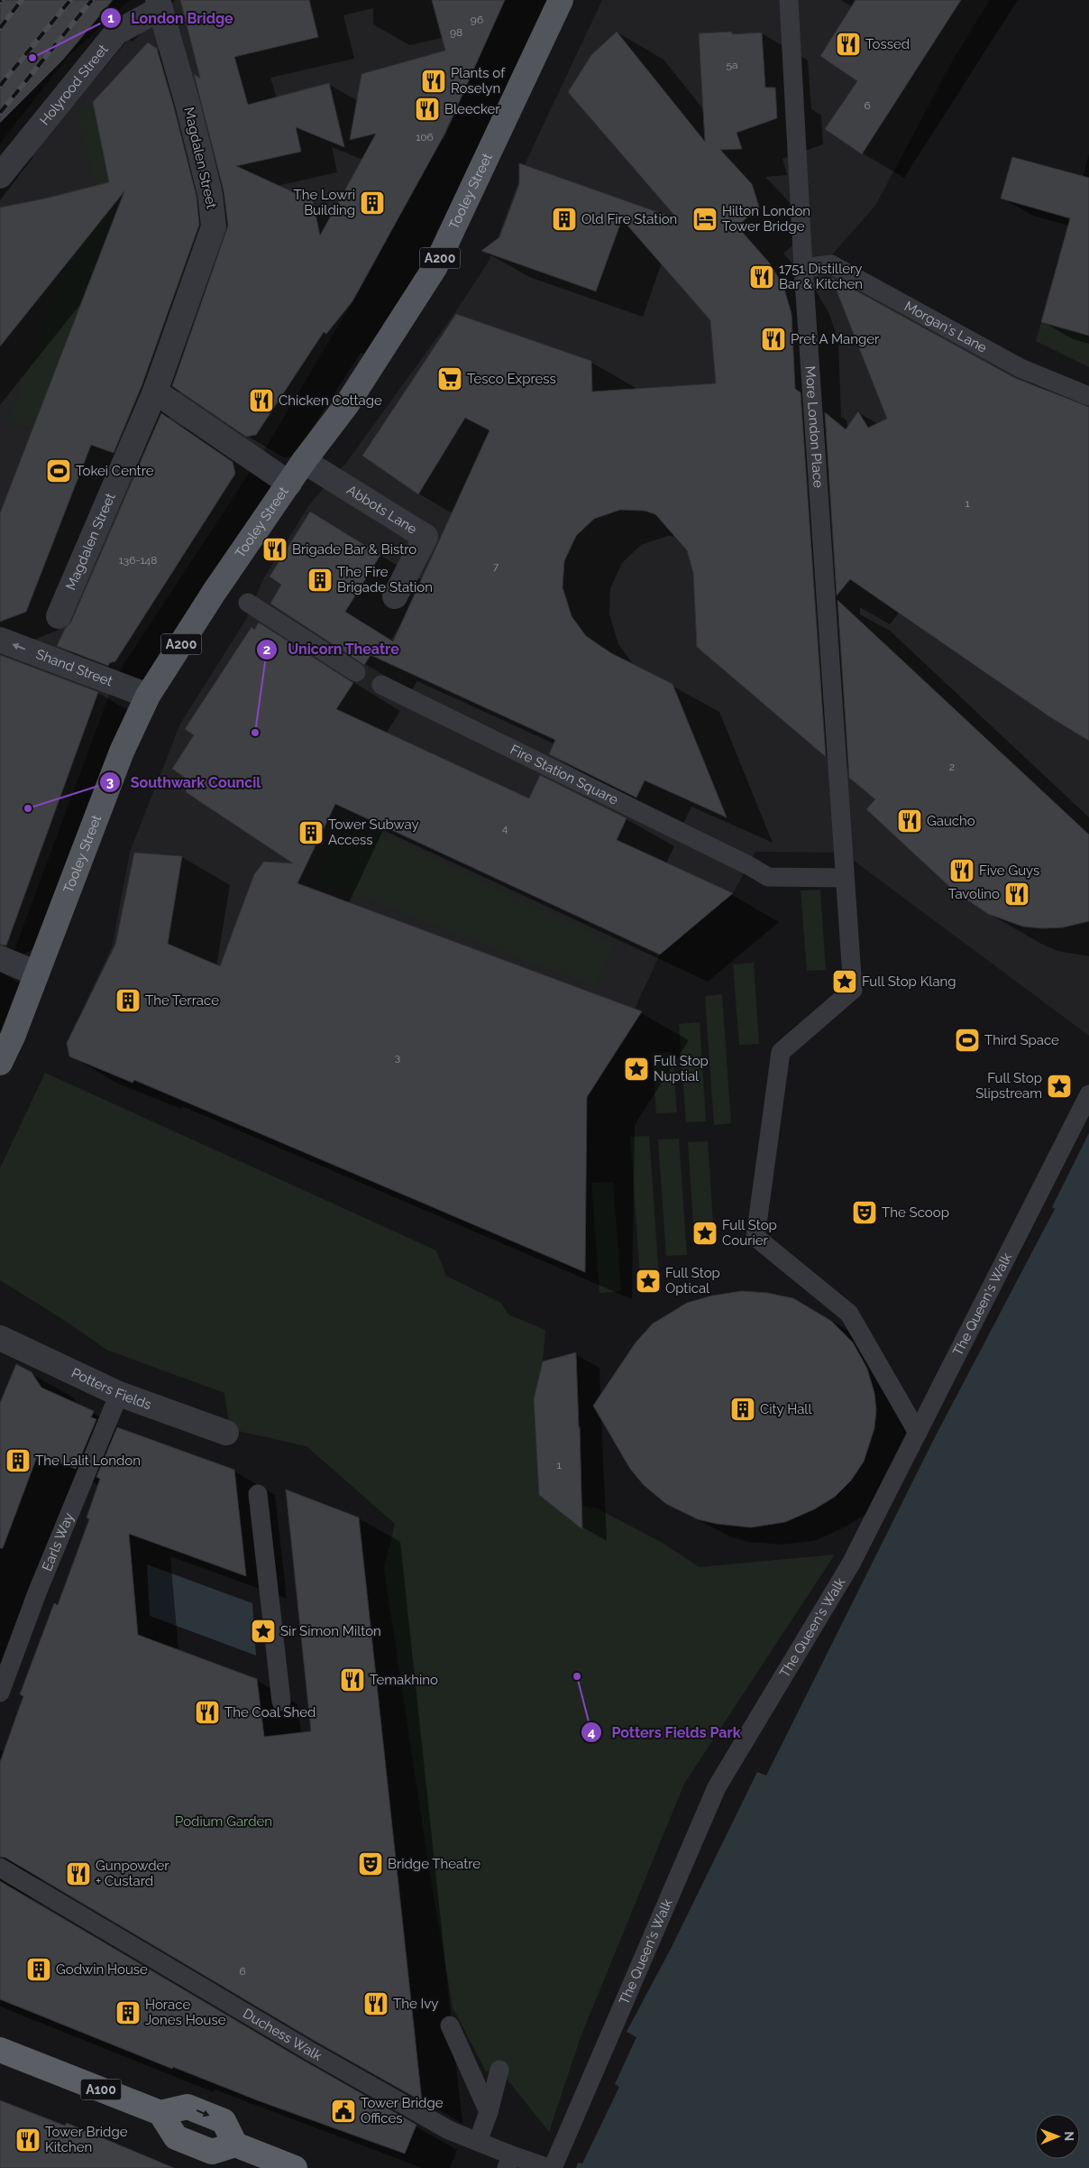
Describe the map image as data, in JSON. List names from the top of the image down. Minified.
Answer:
{"streets":{"highway":["A100"],"main road":["Tooley Street","A200"],"street":["Holyrood Street","Magdalen Street","Morgan's Lane","More London Place","Abbots Lane","Shand Street","Fire Station Square","The Queen's Walk","Potters Fields","Earls Way","Duchess Walk"]},"crossings":[["Holyrood Street","Magdalen Street"],["Tooley Street","Abbots Lane"],["Tooley Street","Shand Street"],["Morgan's Lane","More London Place"],["More London Place","Fire Station Square"],["More London Place","The Queen's Walk"],["The Queen's Walk","Duchess Walk"],["Potters Fields","Earls Way"]],"one_way":["Shand Street"],"parks":["Podium Garden"],"places":{"restaurant":["Tossed","Plants of Roselyn","Bleecker","1751 Distillery Bar & Kitchen","Pret A Manger","Chicken Cottage","Brigade Bar & Bistro","Gaucho","Five Guys","Tavolino","Temakhino","The Coal Shed","Gunpowder + Custard","The Ivy","Tower Bridge Kitchen"],"other":["London Bridge","Unicorn Theatre","Southwark Council","Potters Fields Park"],"building":["The Lowri Building","Old Fire Station","The Fire Brigade Station","Tower Subway Access","The Terrace","City Hall","The Lalit London","Godwin House","Horace Jones House"],"hotel":["Hilton London Tower Bridge"],"supermarket":["Tesco Express"],"sports":["Tokei Centre","Third Space"],"place":["Full Stop Klang","Full Stop Nuptial","Full Stop Slipstream","Full Stop Courier","Full Stop Optical","Sir Simon Milton"],"theatre":["The Scoop","Bridge Theatre"],"public building":["Tower Bridge Offices"]},"house_numbers":["96","98","5a","6","106","1","136-148","7","2","4","3","1","6"],"north":"right"}
